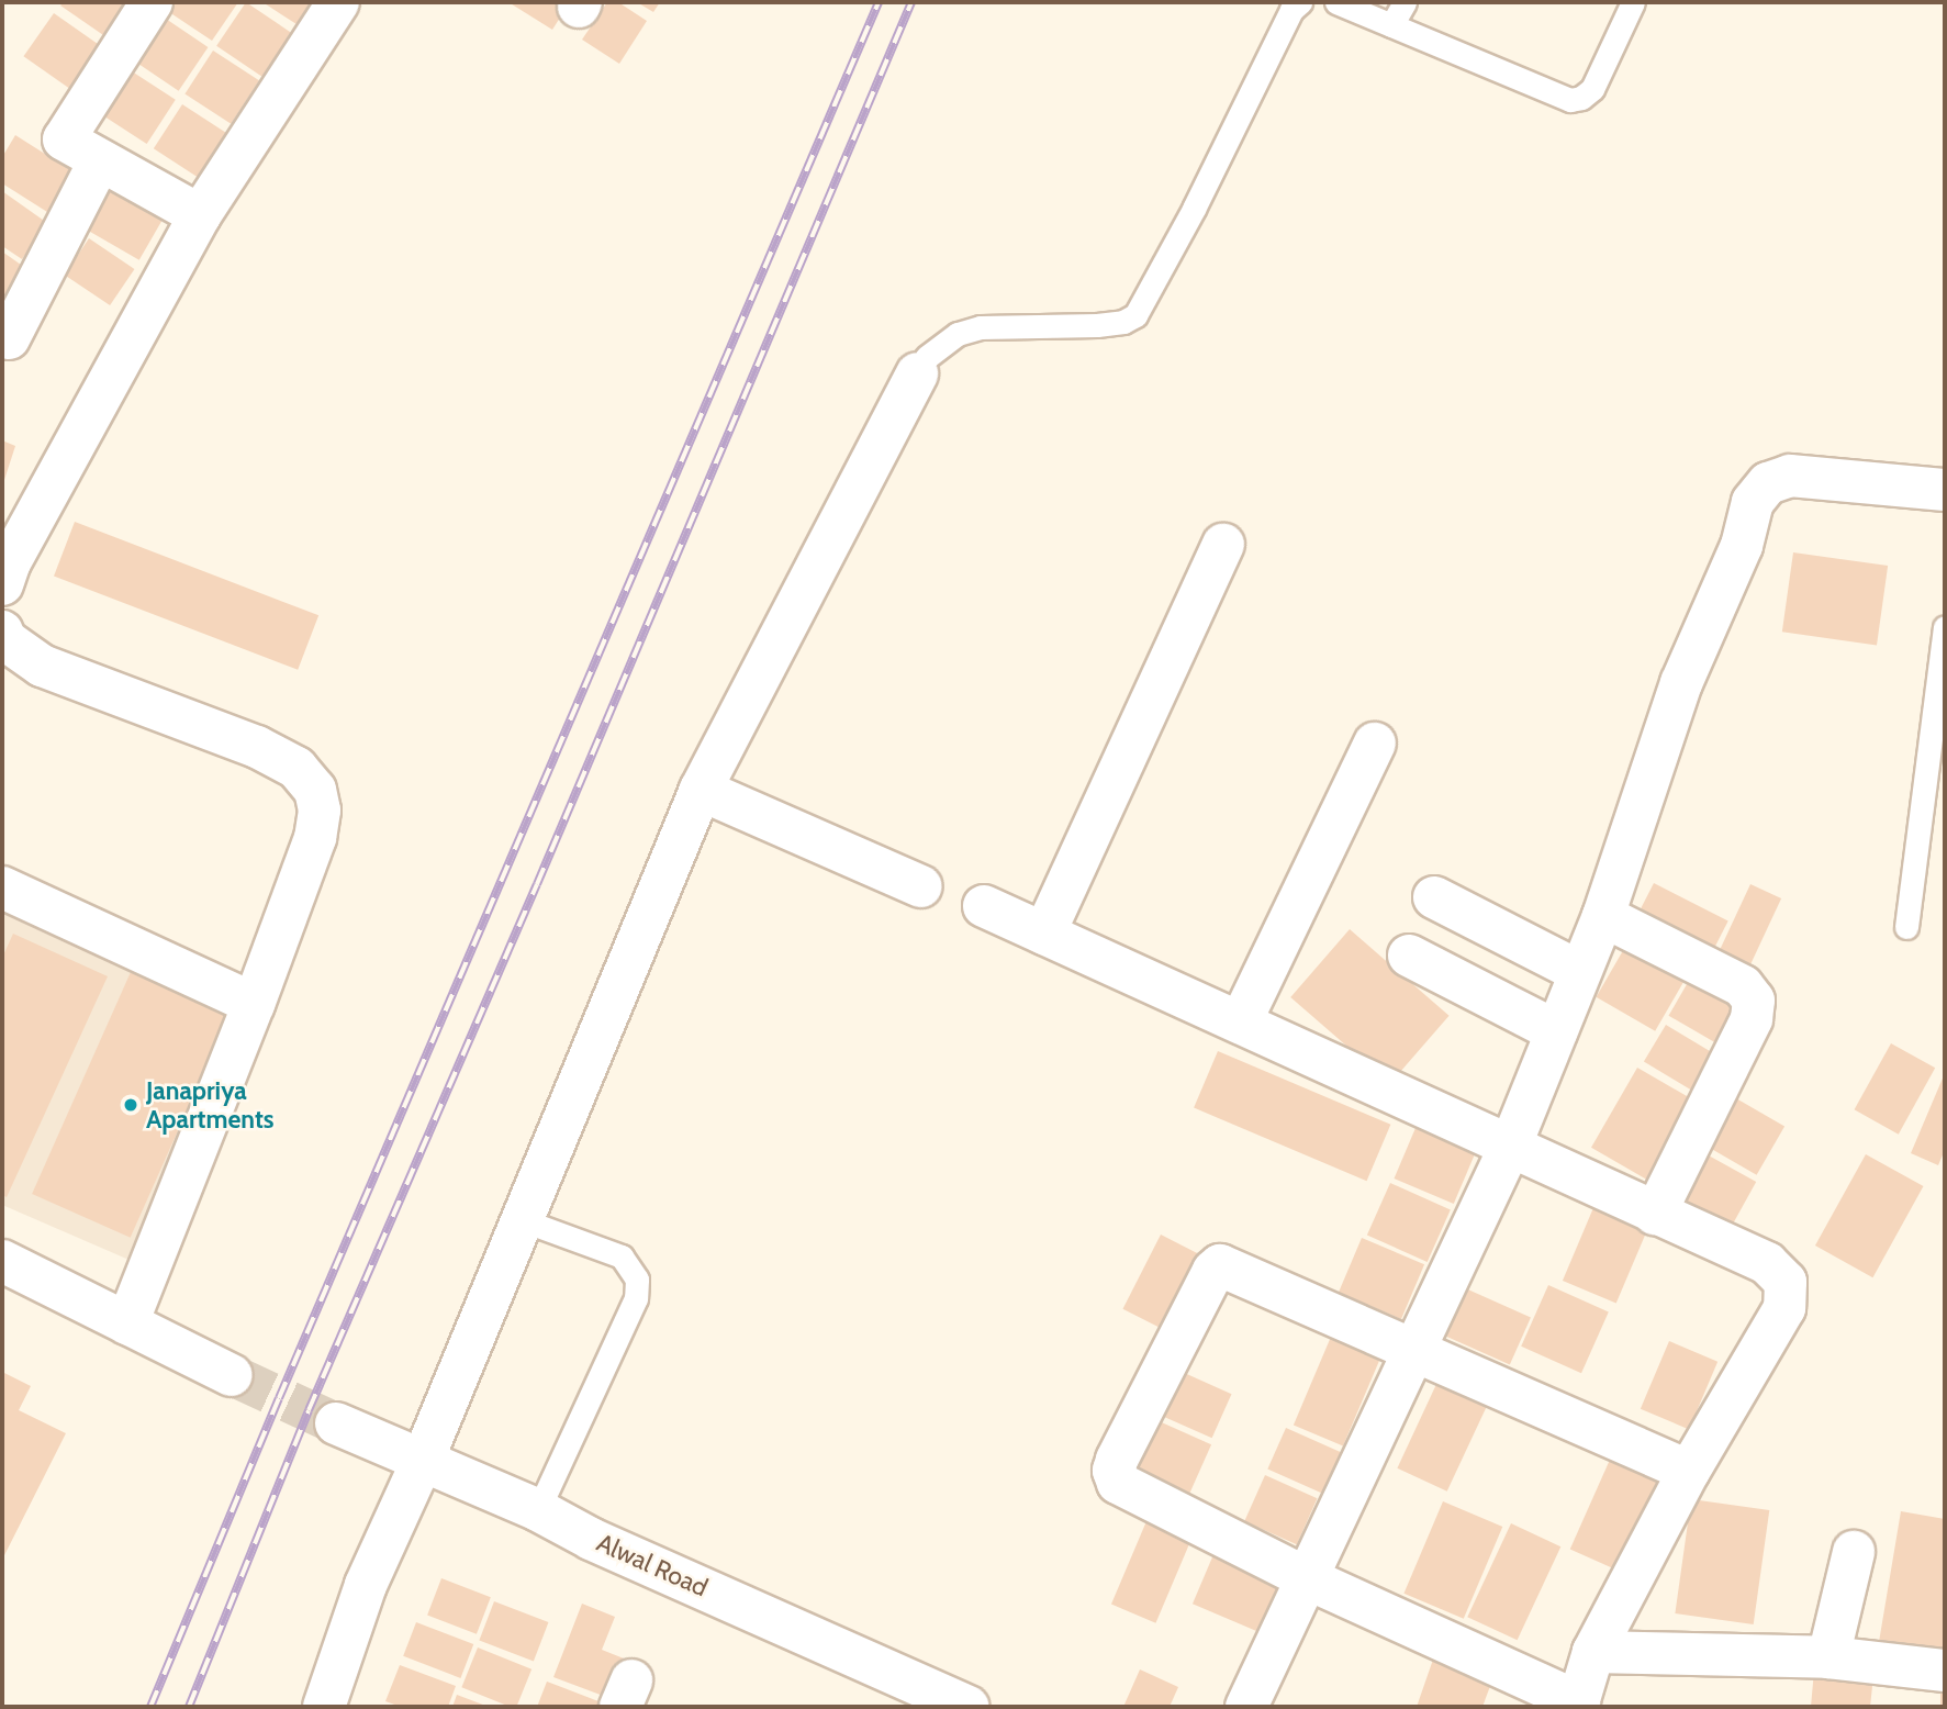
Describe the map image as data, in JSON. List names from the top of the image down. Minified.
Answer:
{"streets":{"street":["Alwal Road"]},"places":["Janapriya Apartments"]}
